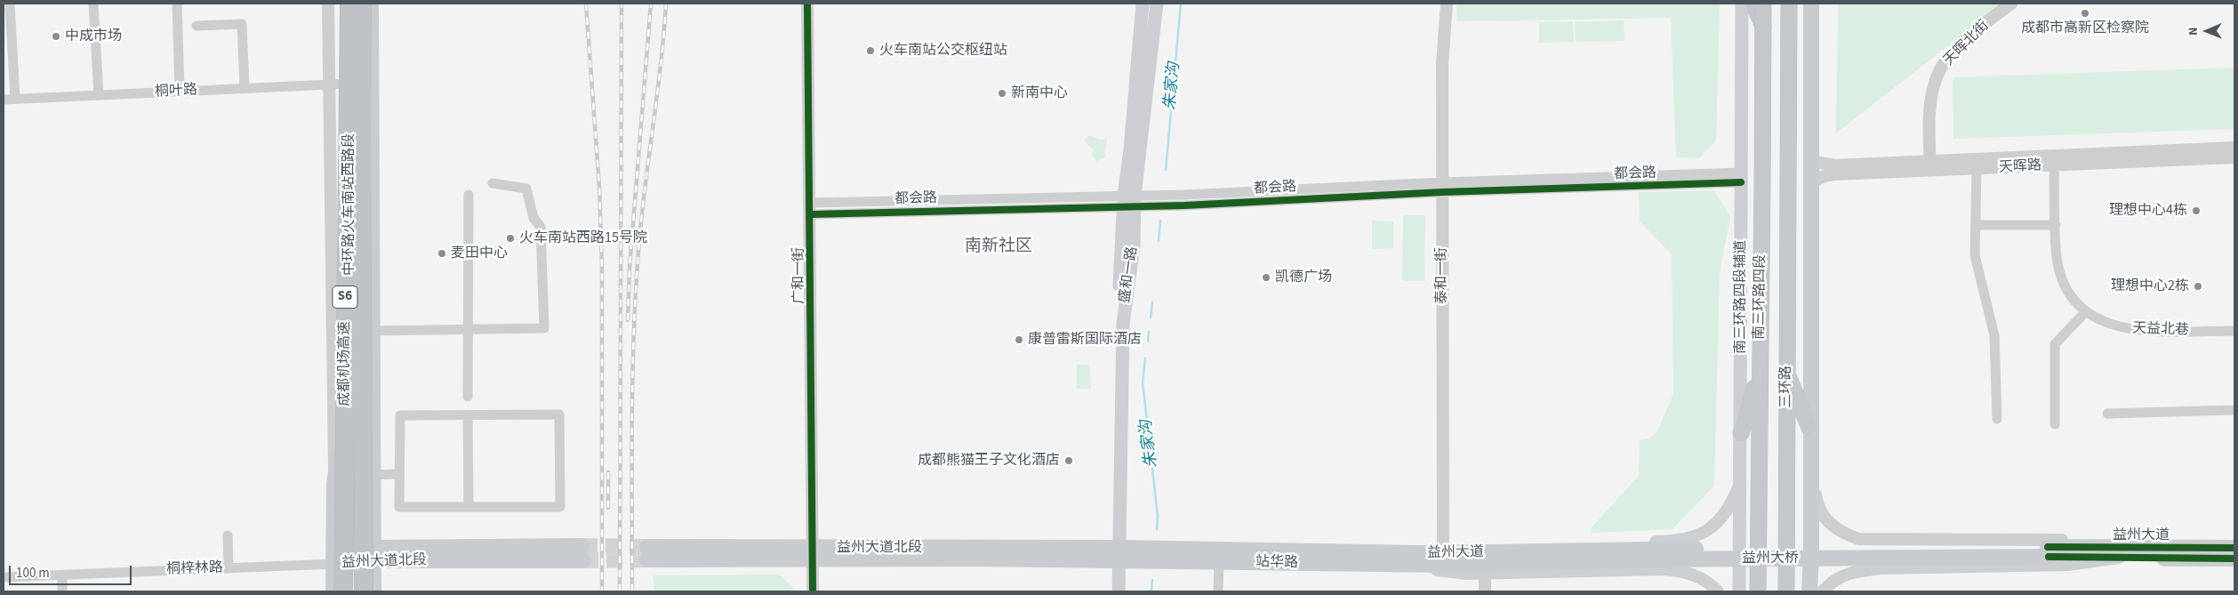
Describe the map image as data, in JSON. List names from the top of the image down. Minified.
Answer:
{"streets":{"highway":["S6","南三环路四段","成都机场高速","三环路"],"main road":["中环路火车南站西路段","盛和一路","南三环路四段辅道","益州大道","益州大道北段","益州大桥","站华路"],"street":["天晖北街","桐叶路","天晖路","都会路","广和一街","泰和一街","天益北巷","桐梓林路"]},"crossings":[["天晖北街","天晖路"],["桐叶路","中环路火车南站西路段"],["天晖路","天益北巷"],["都会路","盛和一路"],["都会路","广和一街"],["都会路","泰和一街"],["都会路","南三环路四段辅道"],["中环路火车南站西路段","成都机场高速"],["中环路火车南站西路段","益州大道北段"],["中环路火车南站西路段","桐梓林路"],["盛和一路","益州大道北段"],["盛和一路","站华路"],["广和一街","益州大道北段"],["益州大道","益州大桥"],["益州大道","站华路"],["益州大道北段","站华路"],["益州大道北段","桐梓林路"]],"districts":["南新社区"],"water":["朱家沟"],"places":["成都市高新区检察院","中成市场","火车南站公交枢纽站","新南中心","理想中心4栋","火车南站西路15号院","麦田中心","凯德广场","理想中心2栋","康普雷斯国际酒店","成都熊猫王子文化酒店"],"scale_bar":"100 m","north":"left"}
